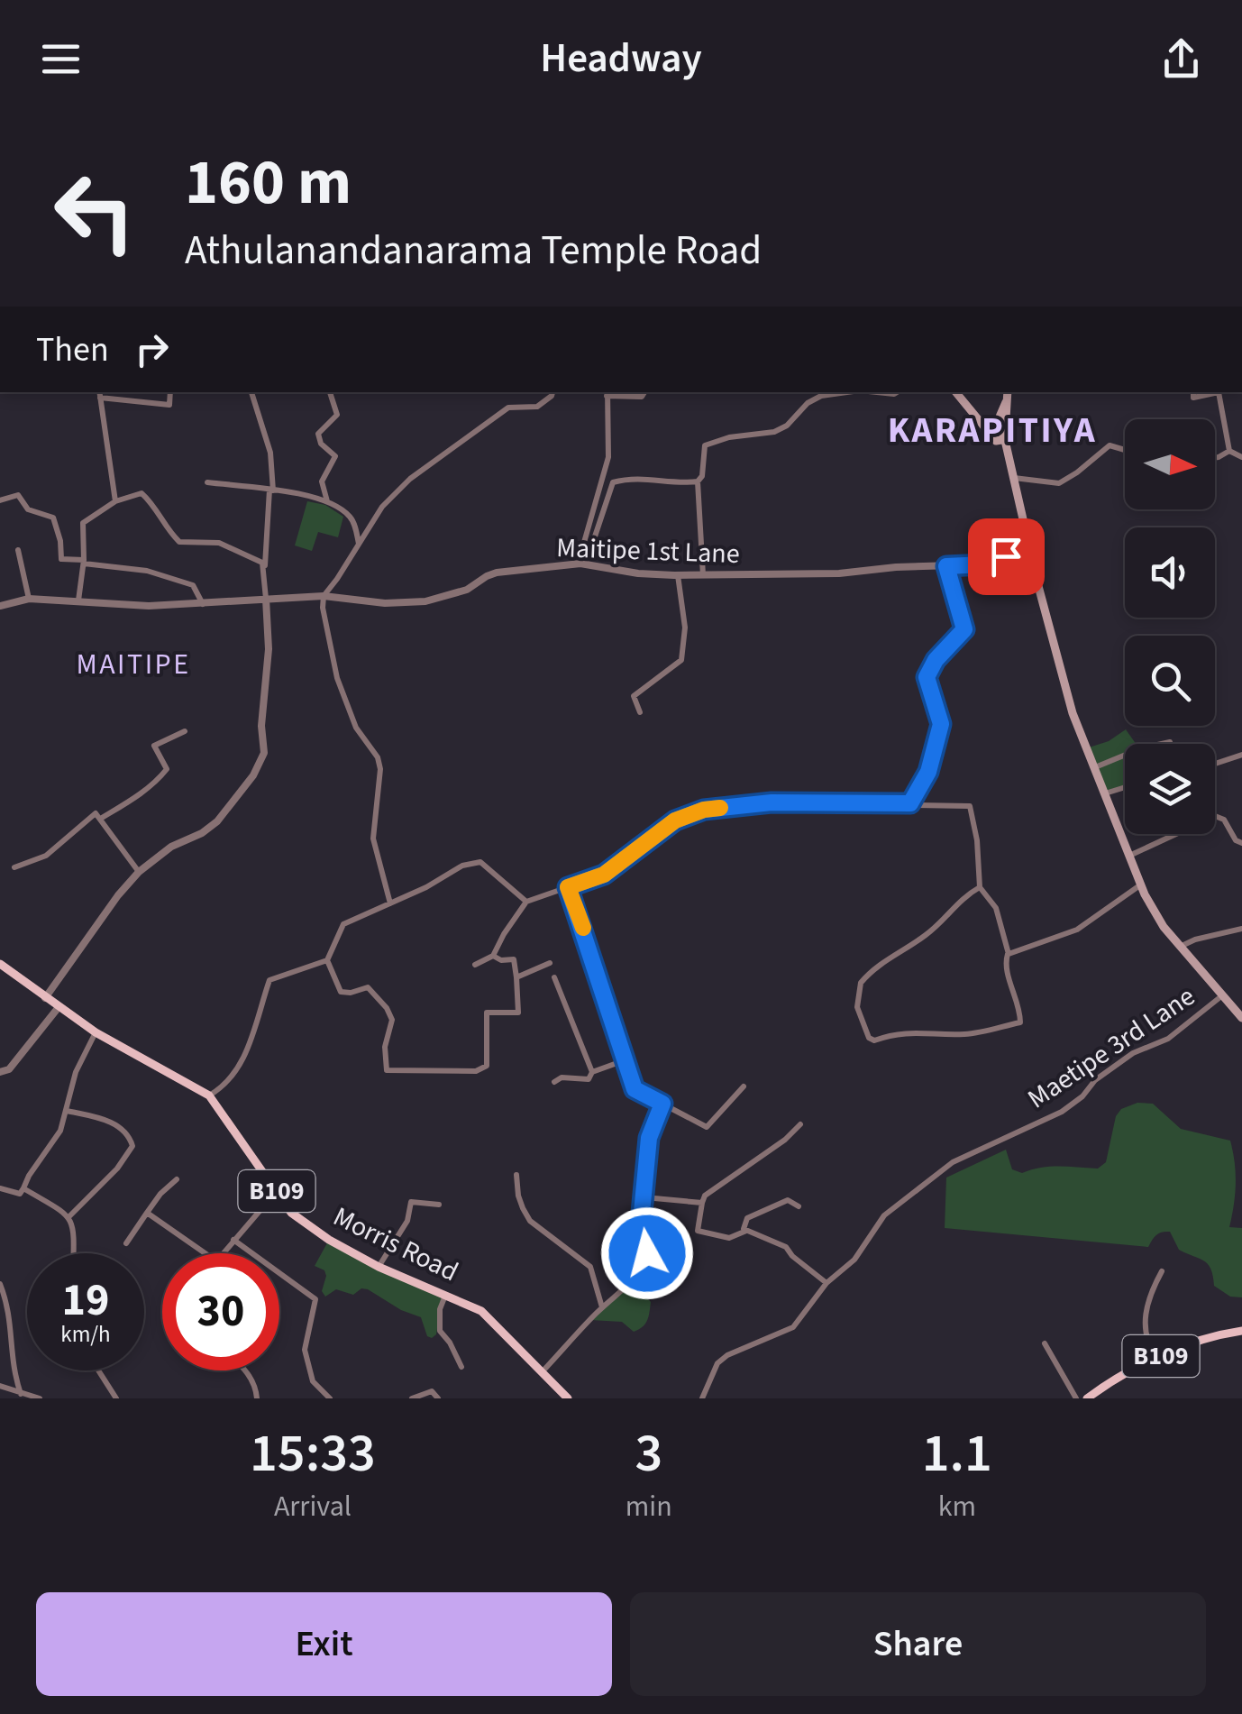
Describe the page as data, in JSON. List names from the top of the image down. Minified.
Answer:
{"streets":{"main road":["B109","Morris Road"],"street":["Maitipe 1st Lane","Maetipe 3rd Lane"]},"districts":["KARAPITIYA","MAITIPE"],"north":"right","page":{"header":"Headway","turn":["160 m","Athulanandanarama Temple Road"],"then":"Then","speed":"19 km/h","limit":"30","eta":["15:33","Arrival","3","min","1.1","km"],"buttons":["Exit","Share"]}}
